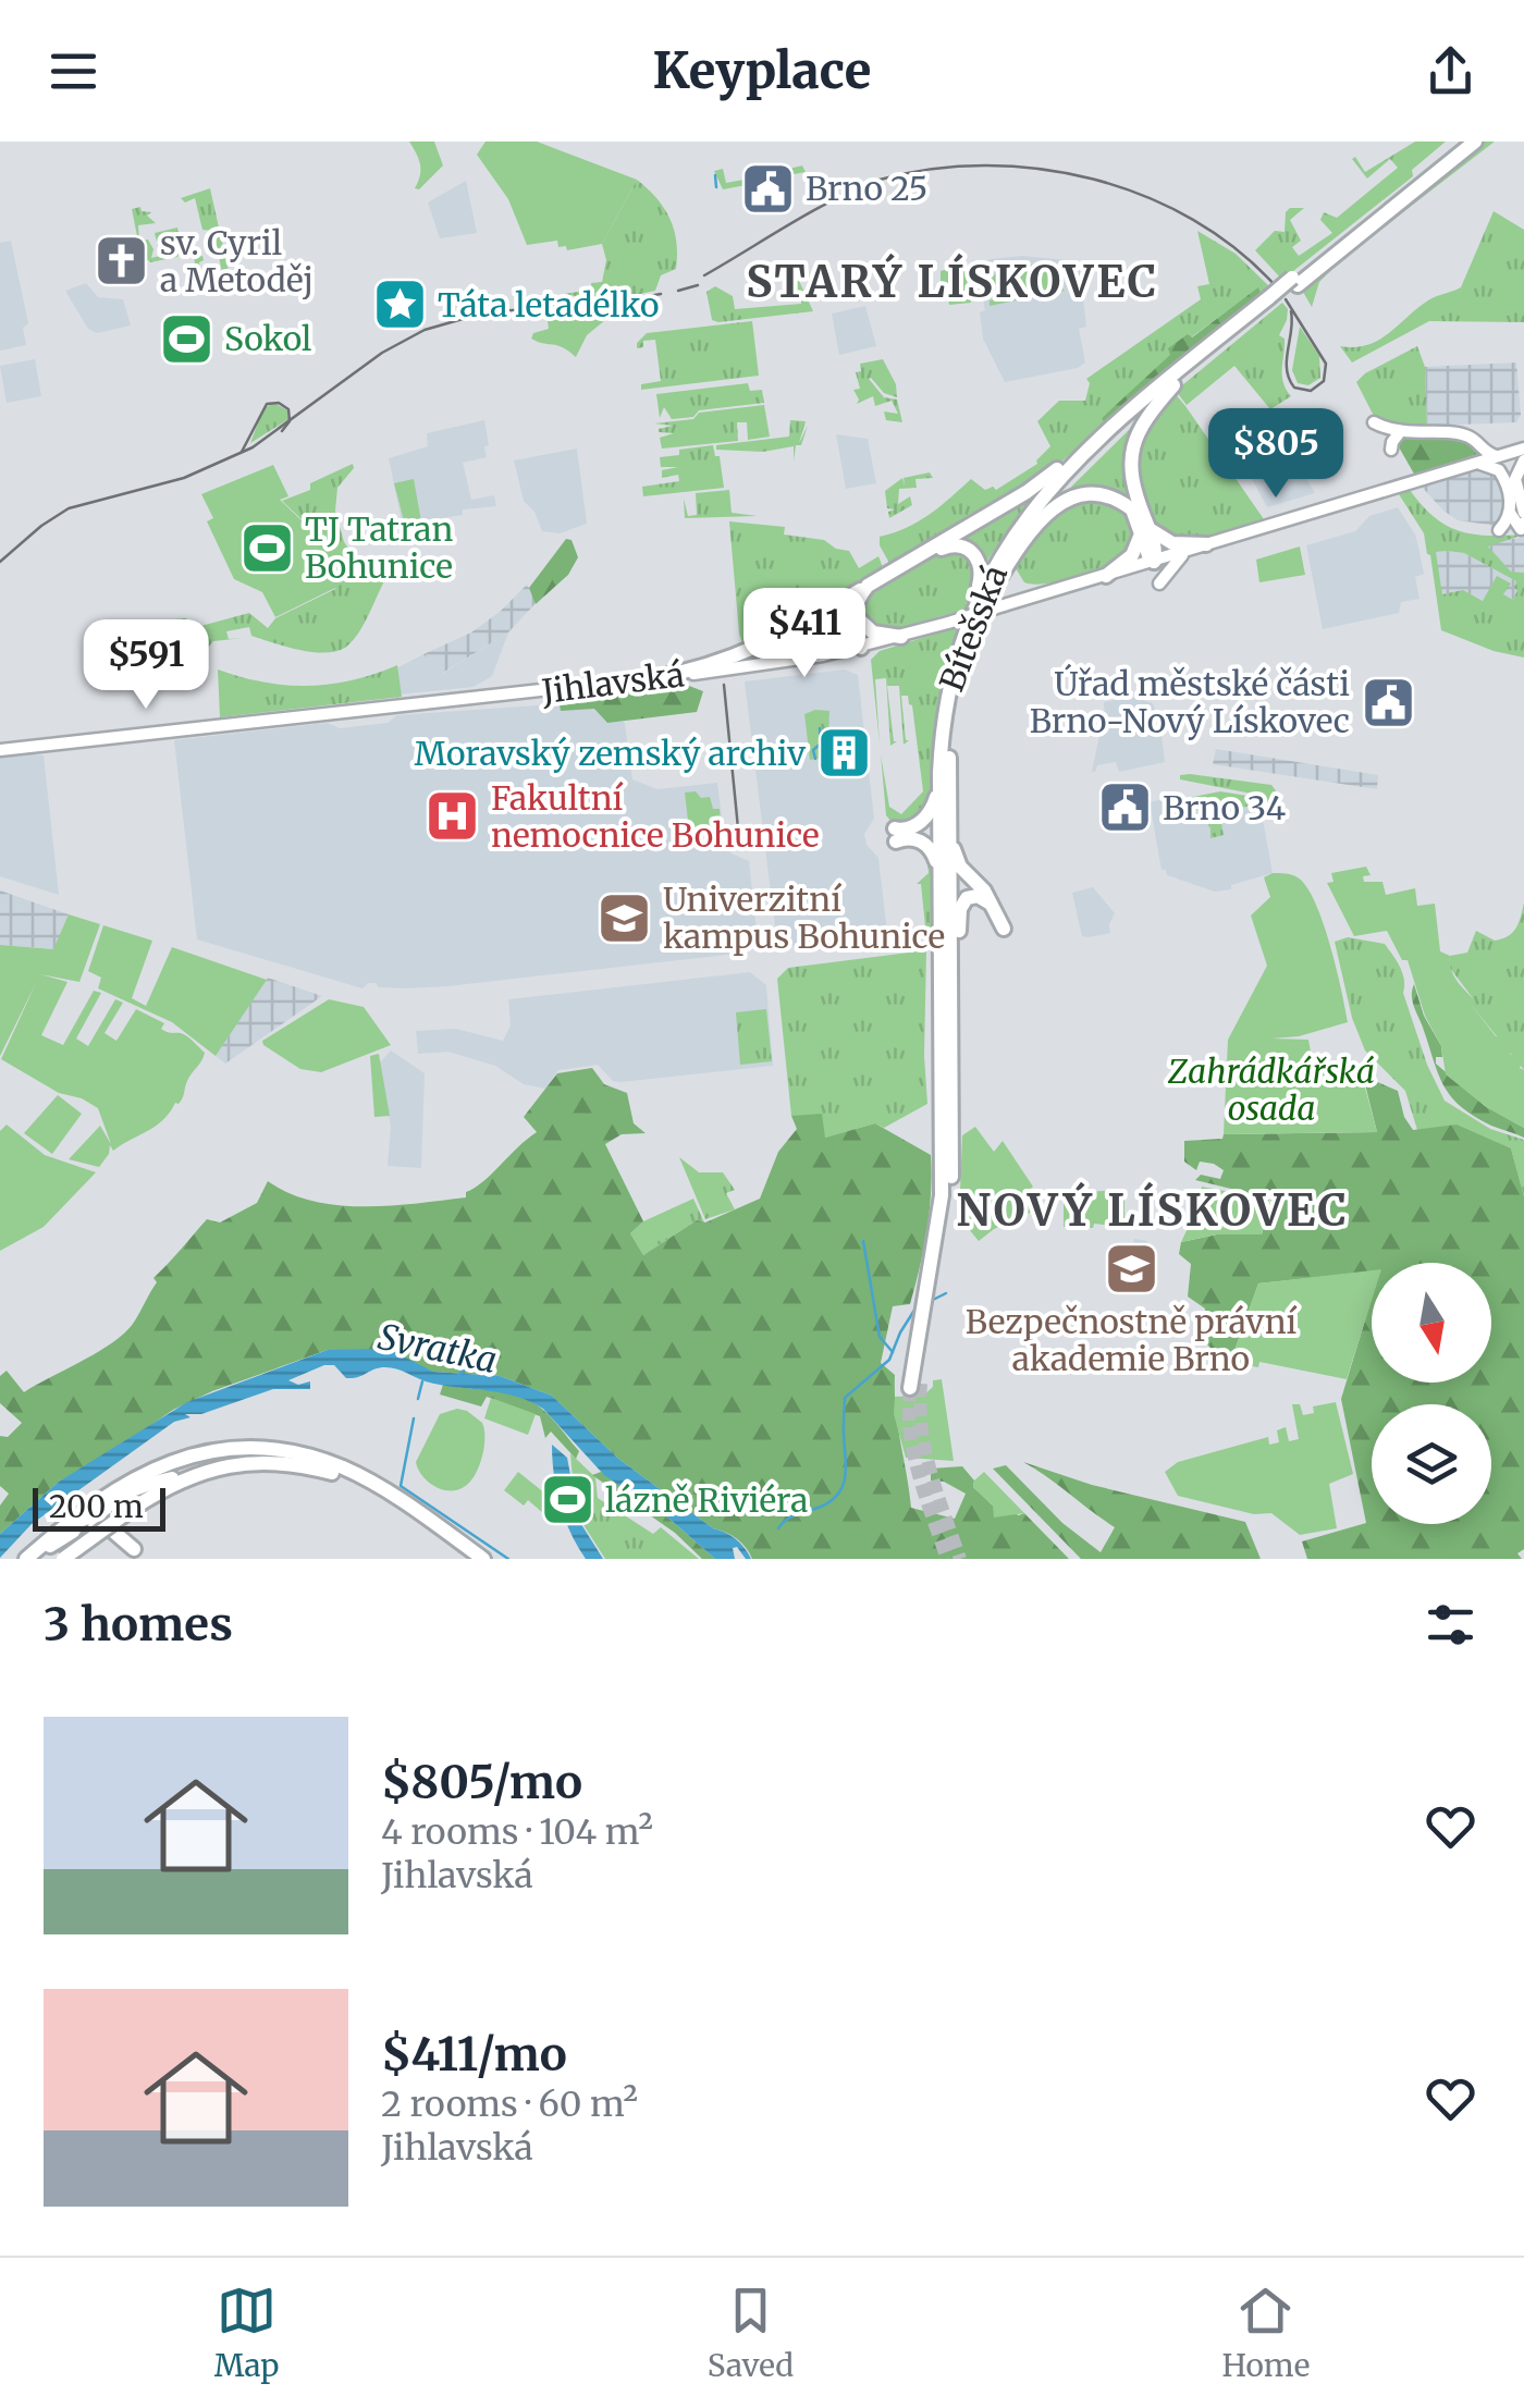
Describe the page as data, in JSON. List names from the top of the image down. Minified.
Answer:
{"streets":{"highway":["Bítešská"],"main road":["Jihlavská"]},"districts":["STARÝ LÍSKOVEC","NOVÝ LÍSKOVEC"],"water":["Svratka"],"parks":["Zahrádkářská osada"],"places":{"public building":["Brno 25","Úřad městské části Brno-Nový Lískovec","Brno 34"],"church":["sv. Cyril a Metoděj"],"place":["Táta letadélko"],"sports":["Sokol","TJ Tatran Bohunice","lázně Riviéra"],"building":["Moravský zemský archiv"],"hospital":["Fakultní nemocnice Bohunice"],"school or university":["Univerzitní kampus Bohunice","Bezpečnostně právní akademie Brno"]},"scale_bar":"200 m","north":"bottom","page":{"header":"Keyplace","price":["$805","$411","$591"],"scale":"200 m","heading":"3 homes","list":[{"name":"$805/mo","note":"4 rooms · 104 m² · Jihlavská"},{"name":"$411/mo","note":"2 rooms · 60 m² · Jihlavská"}],"tabs":["Map","Saved","Home"]}}
